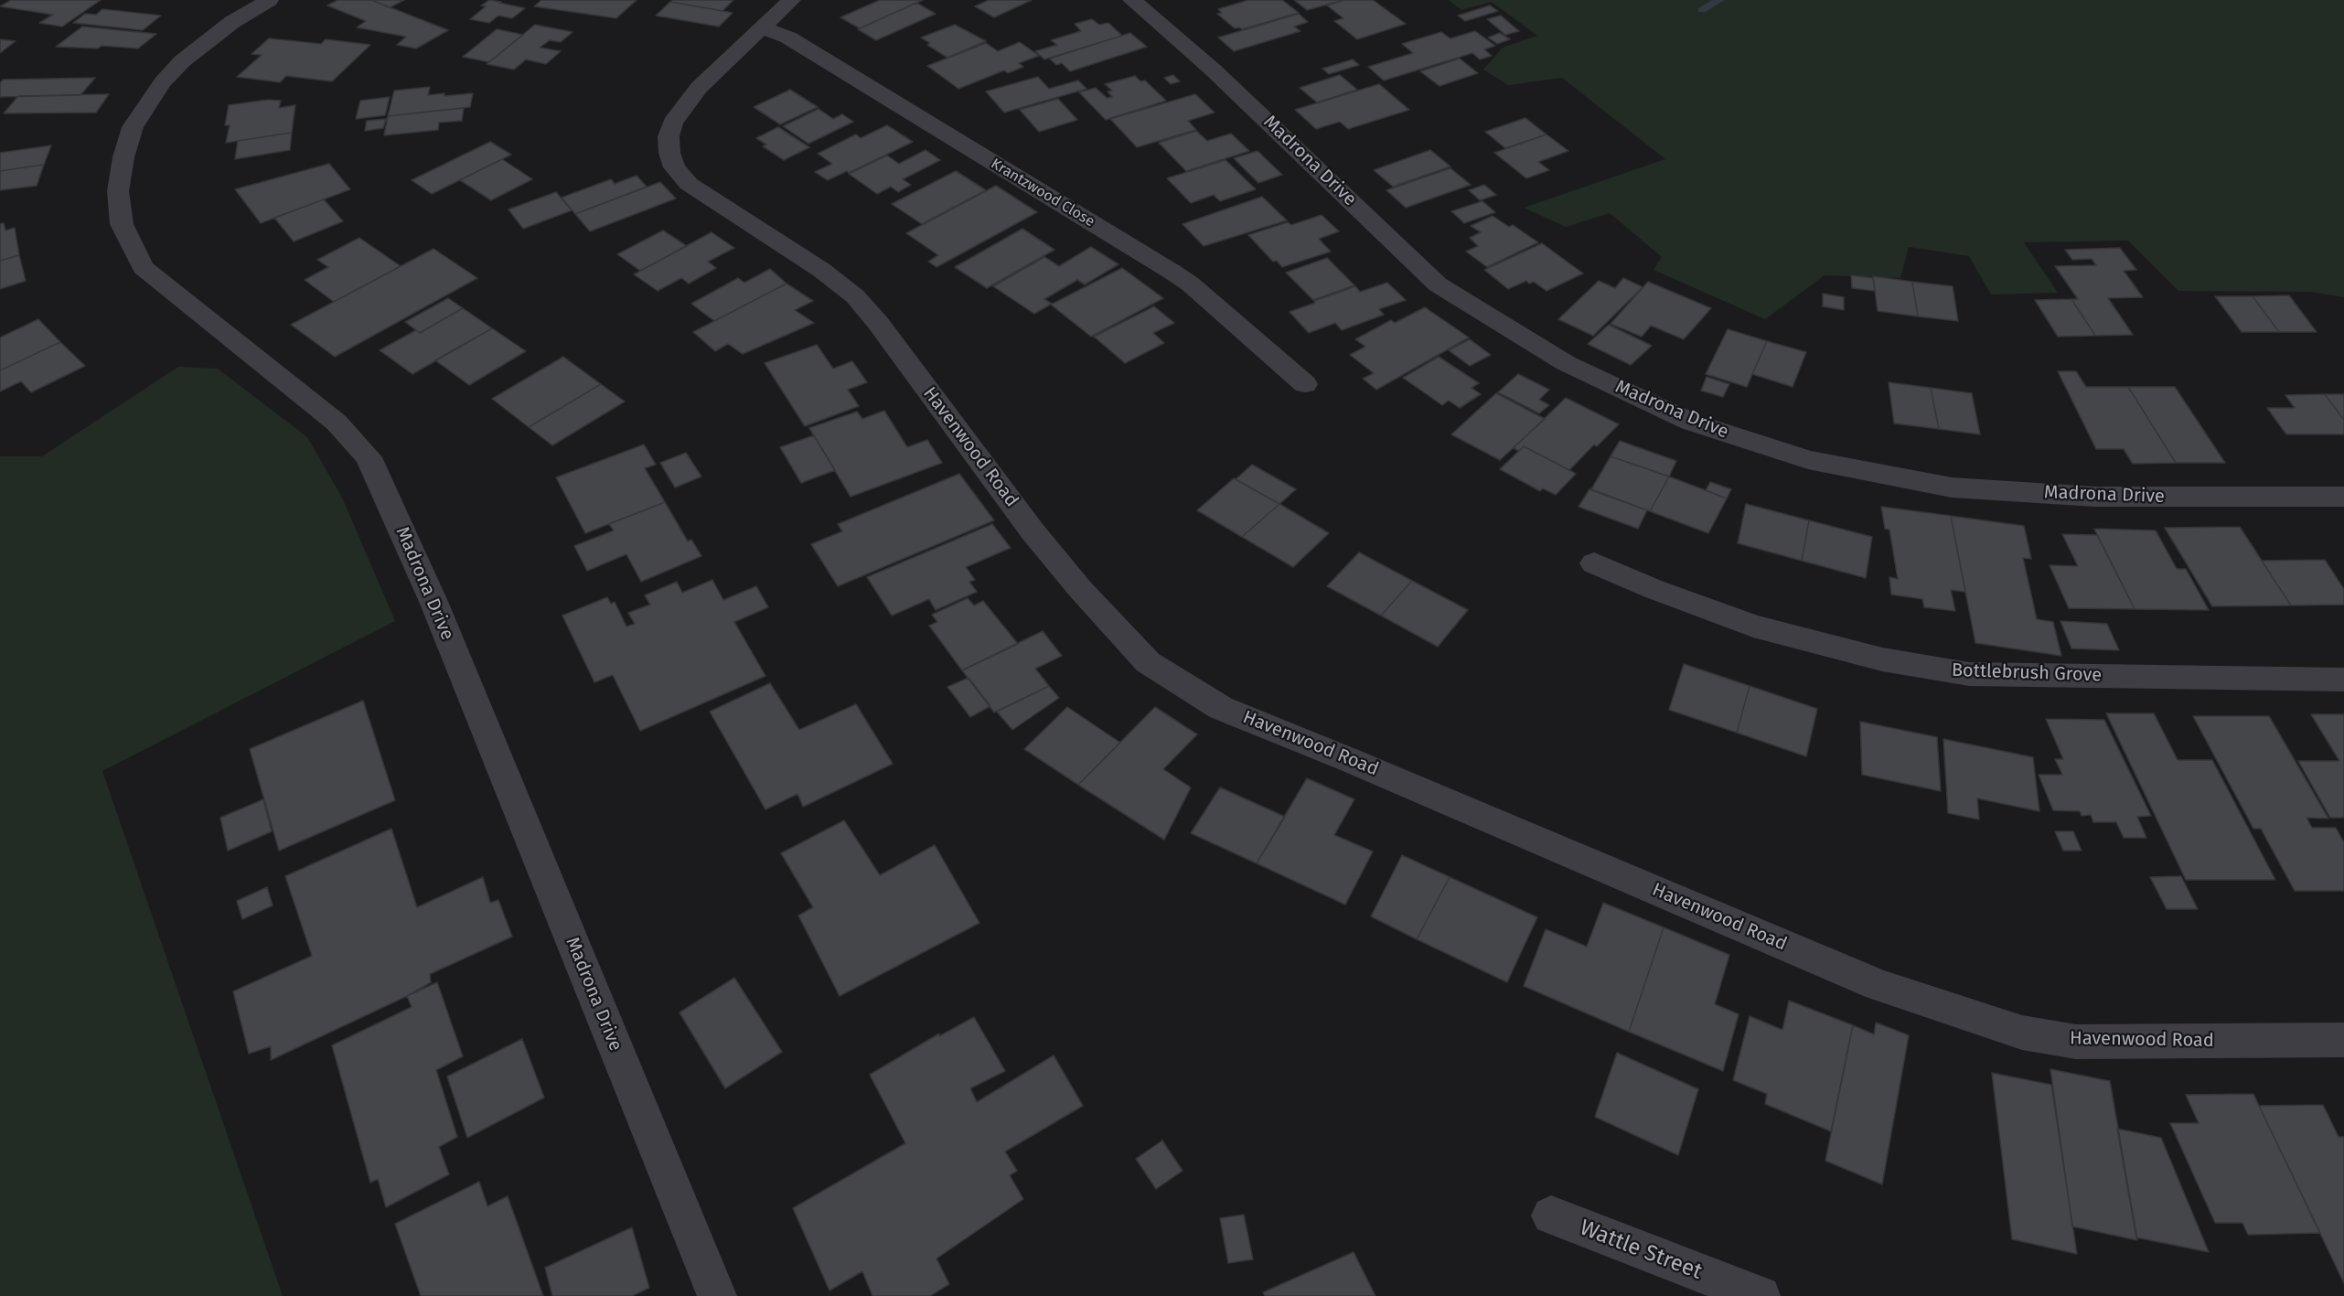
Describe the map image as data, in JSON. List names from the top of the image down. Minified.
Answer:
{"streets":{"street":["Madrona Drive","Krantzwood Close","Havenwood Road","Bottlebrush Grove","Wattle Street"]},"crossings":[["Krantzwood Close","Havenwood Road"]]}
